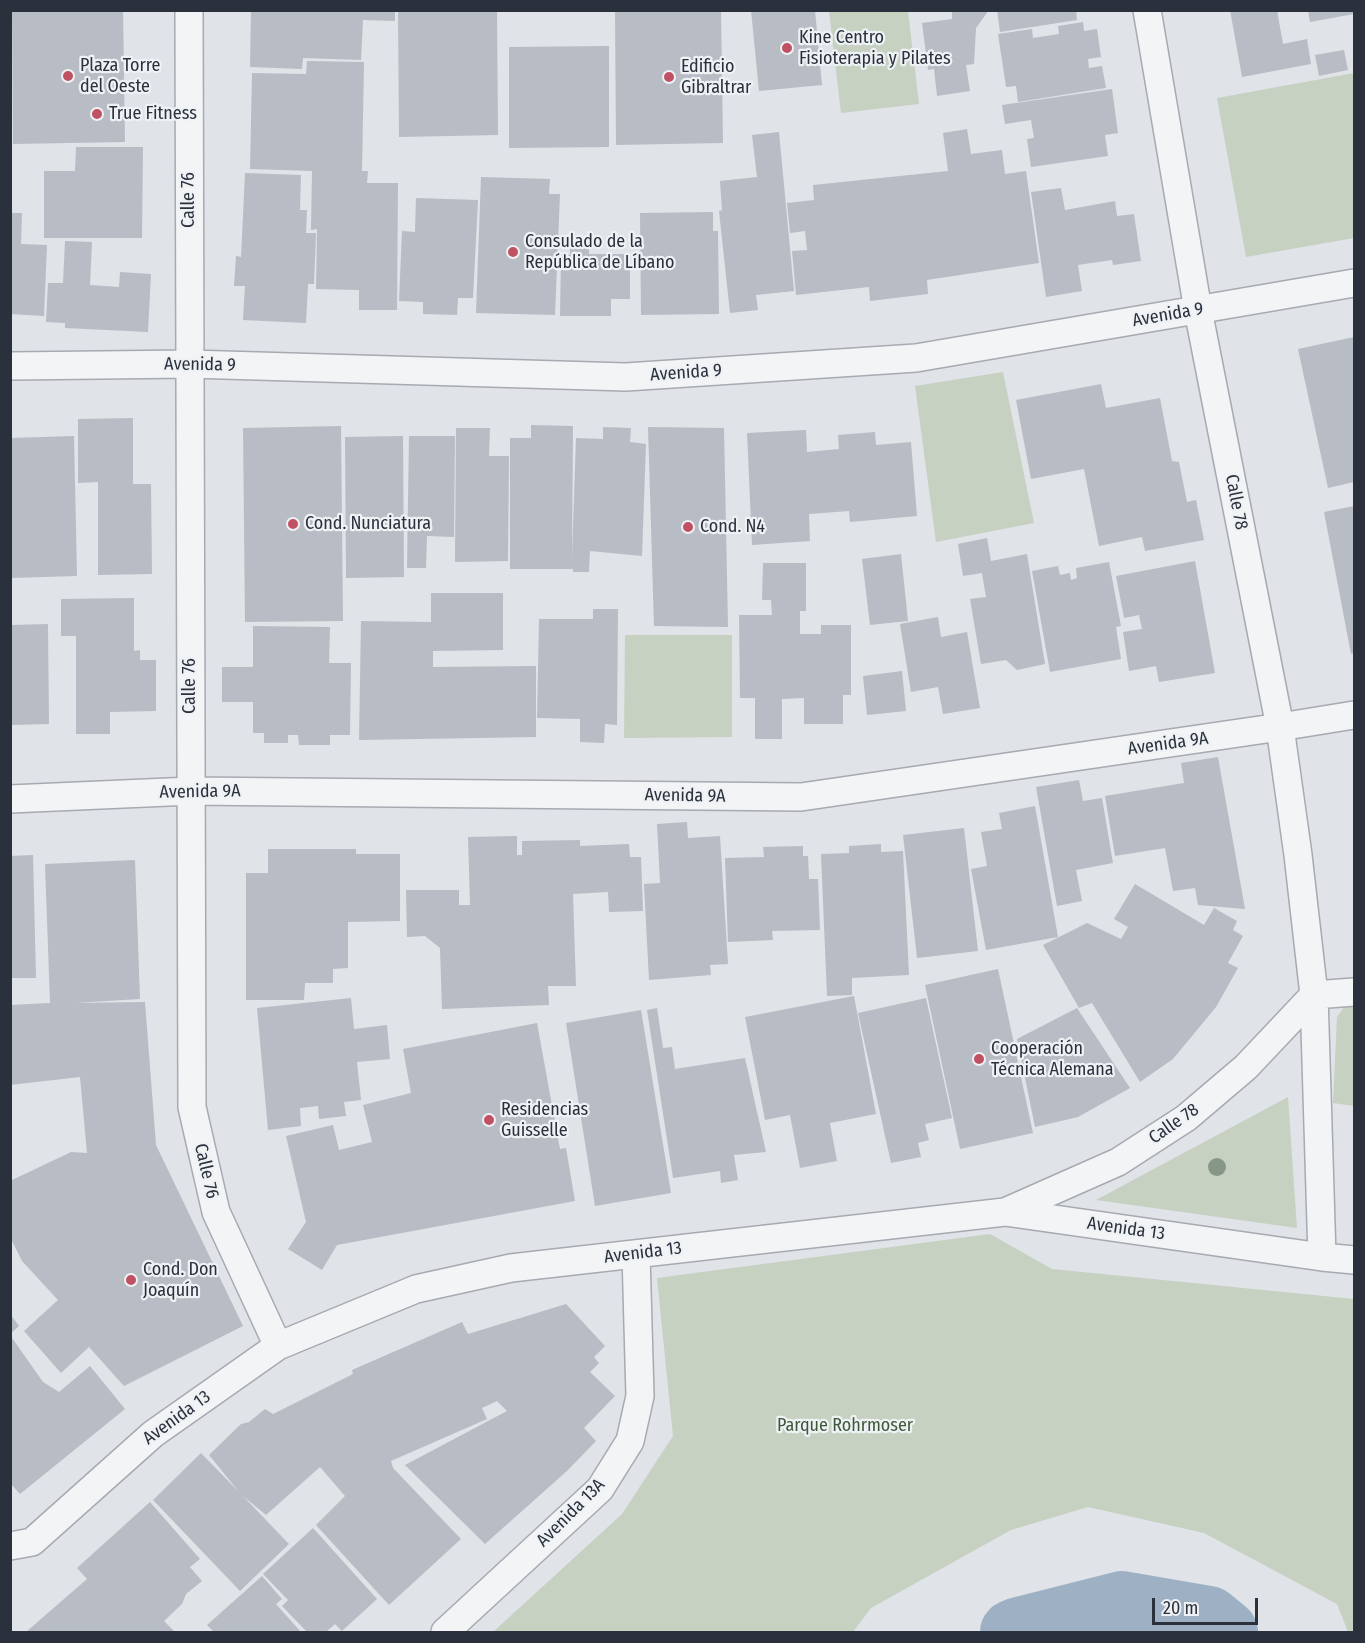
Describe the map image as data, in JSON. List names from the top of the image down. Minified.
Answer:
{"streets":{"street":["Calle 76","Avenida 9","Calle 78","Avenida 9A","Avenida 13","Avenida 13A"]},"crossings":[["Calle 76","Avenida 9"],["Calle 76","Avenida 9A"],["Calle 76","Avenida 13"],["Avenida 9","Calle 78"],["Calle 78","Avenida 9A"],["Calle 78","Avenida 13"],["Avenida 13","Avenida 13A"]],"parks":["Parque Rohrmoser"],"places":["Kine Centro Fisioterapia y Pilates","Plaza Torre del Oeste","Edificio Gibraltrar","True Fitness","Consulado de la República de Líbano","Cond. Nunciatura","Cond. N4","Cooperación Técnica Alemana","Residencias Guisselle","Cond. Don Joaquín"],"scale_bar":"20 m"}
